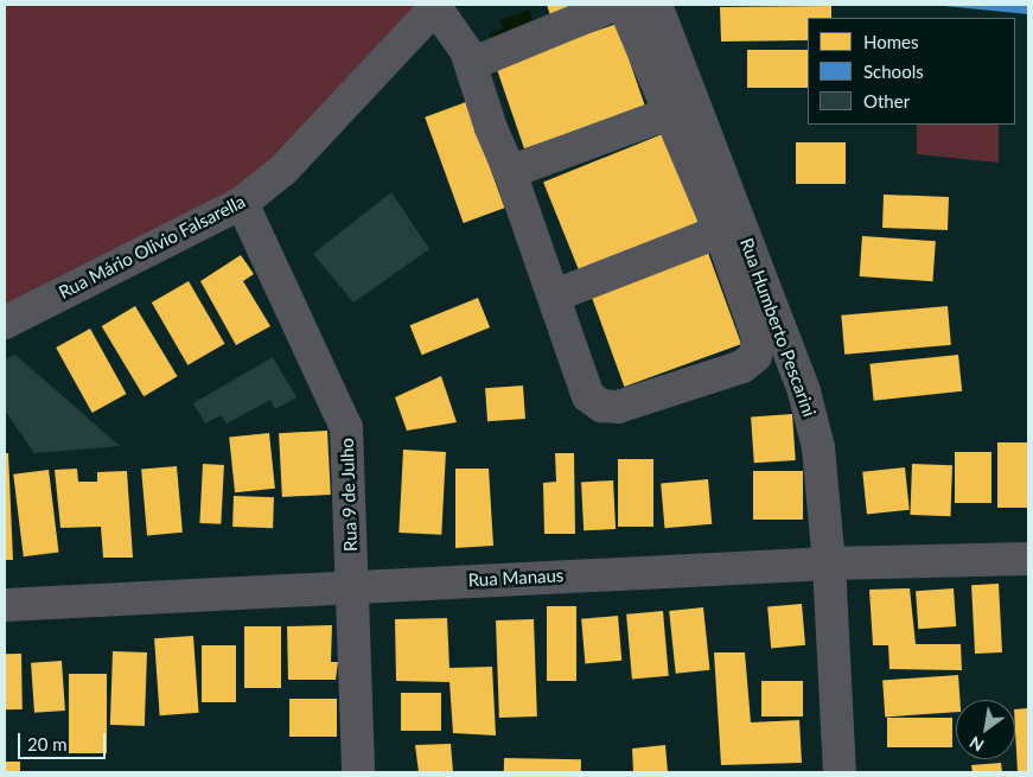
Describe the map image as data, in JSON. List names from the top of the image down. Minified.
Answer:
{"streets":{"street":["Rua Mário Olivio Falsarella","Rua Humberto Pescarini","Rua 9 de Julho","Rua Manaus"]},"crossings":[["Rua Mário Olivio Falsarella","Rua 9 de Julho"],["Rua Humberto Pescarini","Rua Manaus"],["Rua 9 de Julho","Rua Manaus"]],"legend":["Homes","Schools","Other"],"scale_bar":"20 m","north":"bottom left"}
